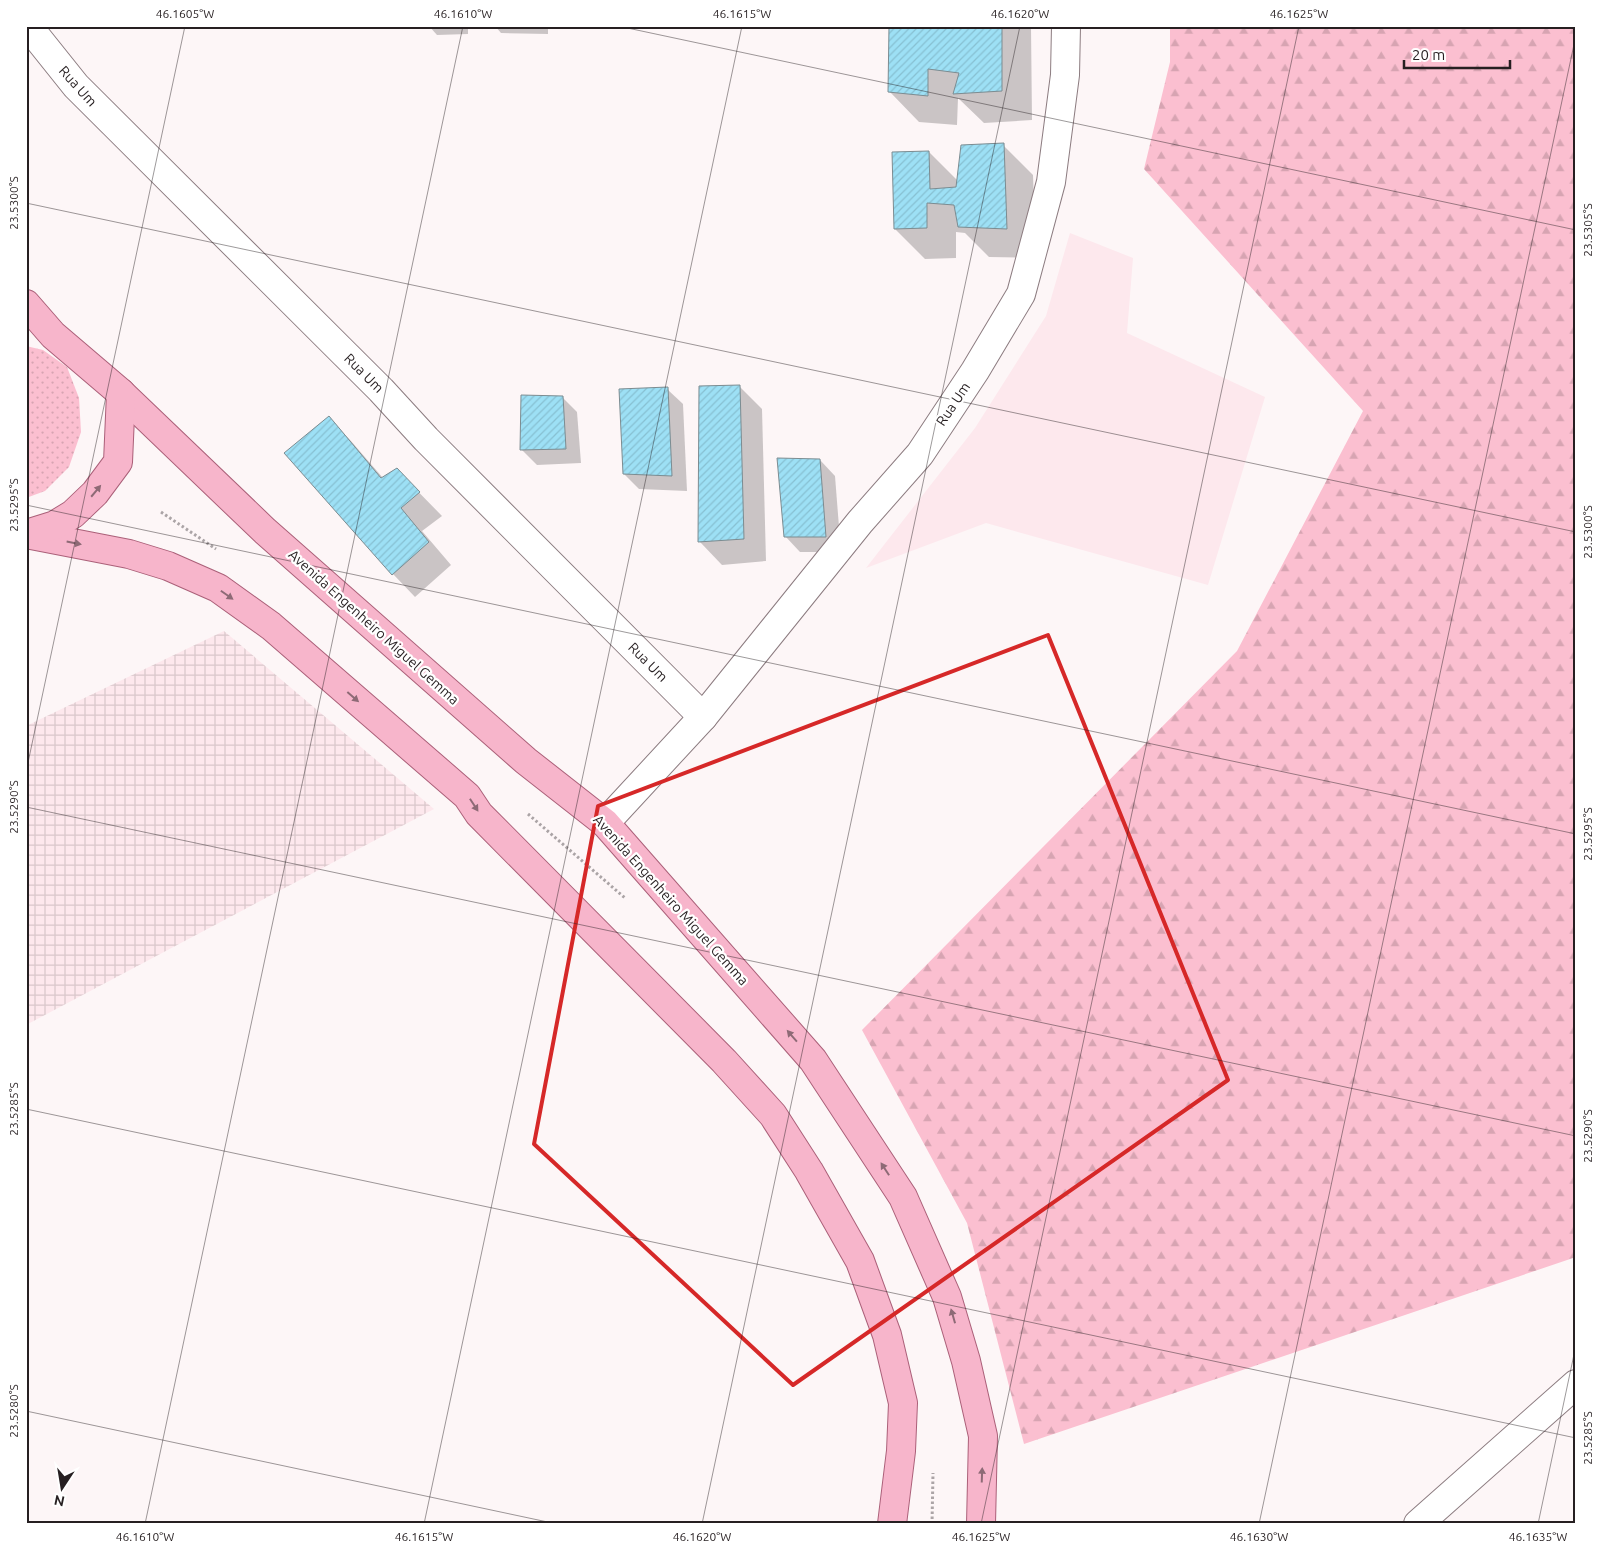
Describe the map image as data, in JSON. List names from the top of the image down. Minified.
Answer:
{"streets":{"main road":["Avenida Engenheiro Miguel Gemma"],"street":["Rua Um"]},"crossings":[["Rua Um","Avenida Engenheiro Miguel Gemma"]],"scale_bar":"20 m","north":"bottom","coordinates":["46.1605°W","46.1610°W","46.1615°W","46.1620°W","46.1625°W","23.5300°S","23.5305°S","23.5295°S","23.5290°S","23.5285°S","23.5280°S","46.1630°W","46.1635°W"]}
